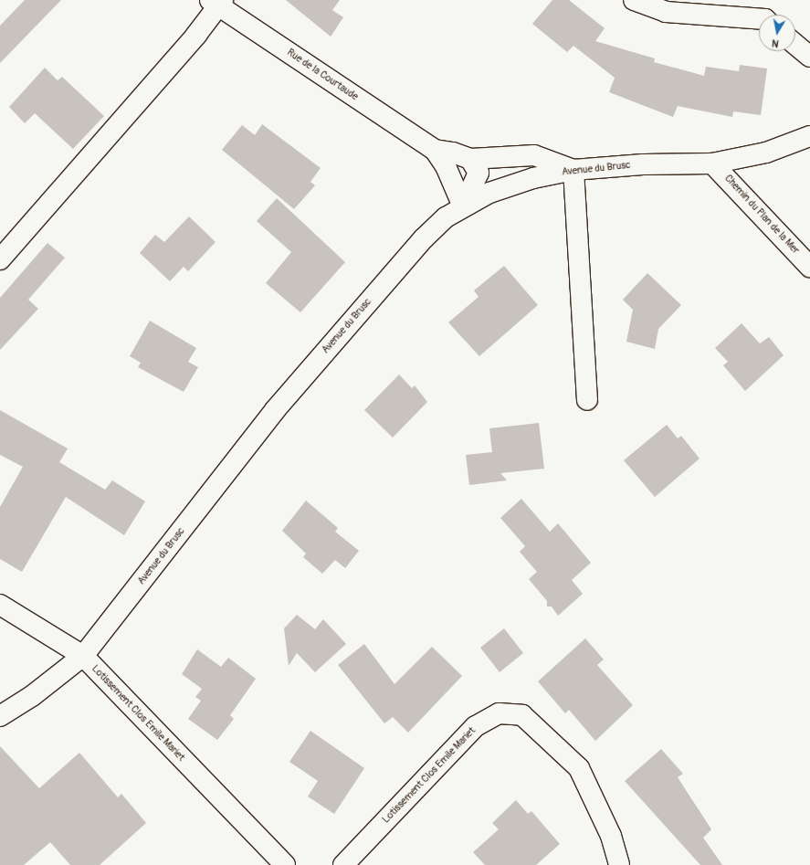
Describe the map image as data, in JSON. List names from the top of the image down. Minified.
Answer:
{"streets":{"street":["Rue de la Courtaude","Avenue du Brusc","Chemin du Plan de la Mer","Lotissement Clos Emile Mariet"]},"crossings":[["Rue de la Courtaude","Avenue du Brusc"],["Avenue du Brusc","Chemin du Plan de la Mer"],["Avenue du Brusc","Lotissement Clos Emile Mariet"]],"north":"bottom"}
